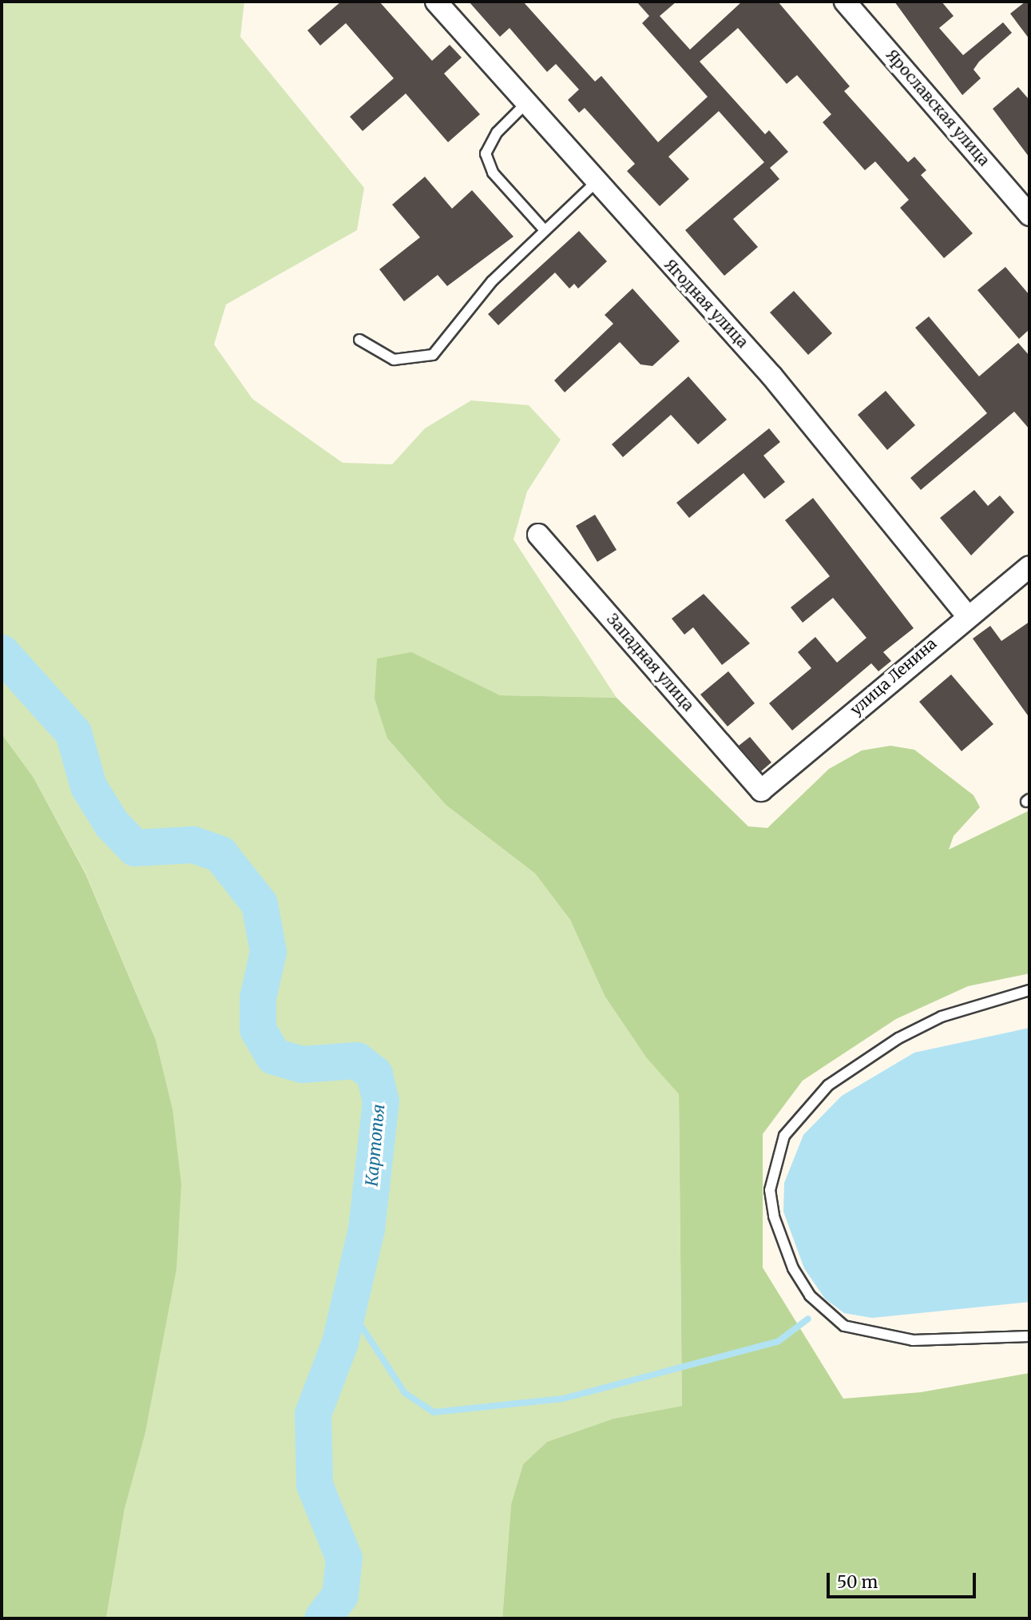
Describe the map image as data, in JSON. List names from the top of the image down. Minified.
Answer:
{"streets":{"street":["Ярославская улица","Ягодная улица","Западная улица","улица Ленина"]},"crossings":[["Ягодная улица","улица Ленина"],["Западная улица","улица Ленина"]],"water":["Картопья"],"scale_bar":"50 m"}
